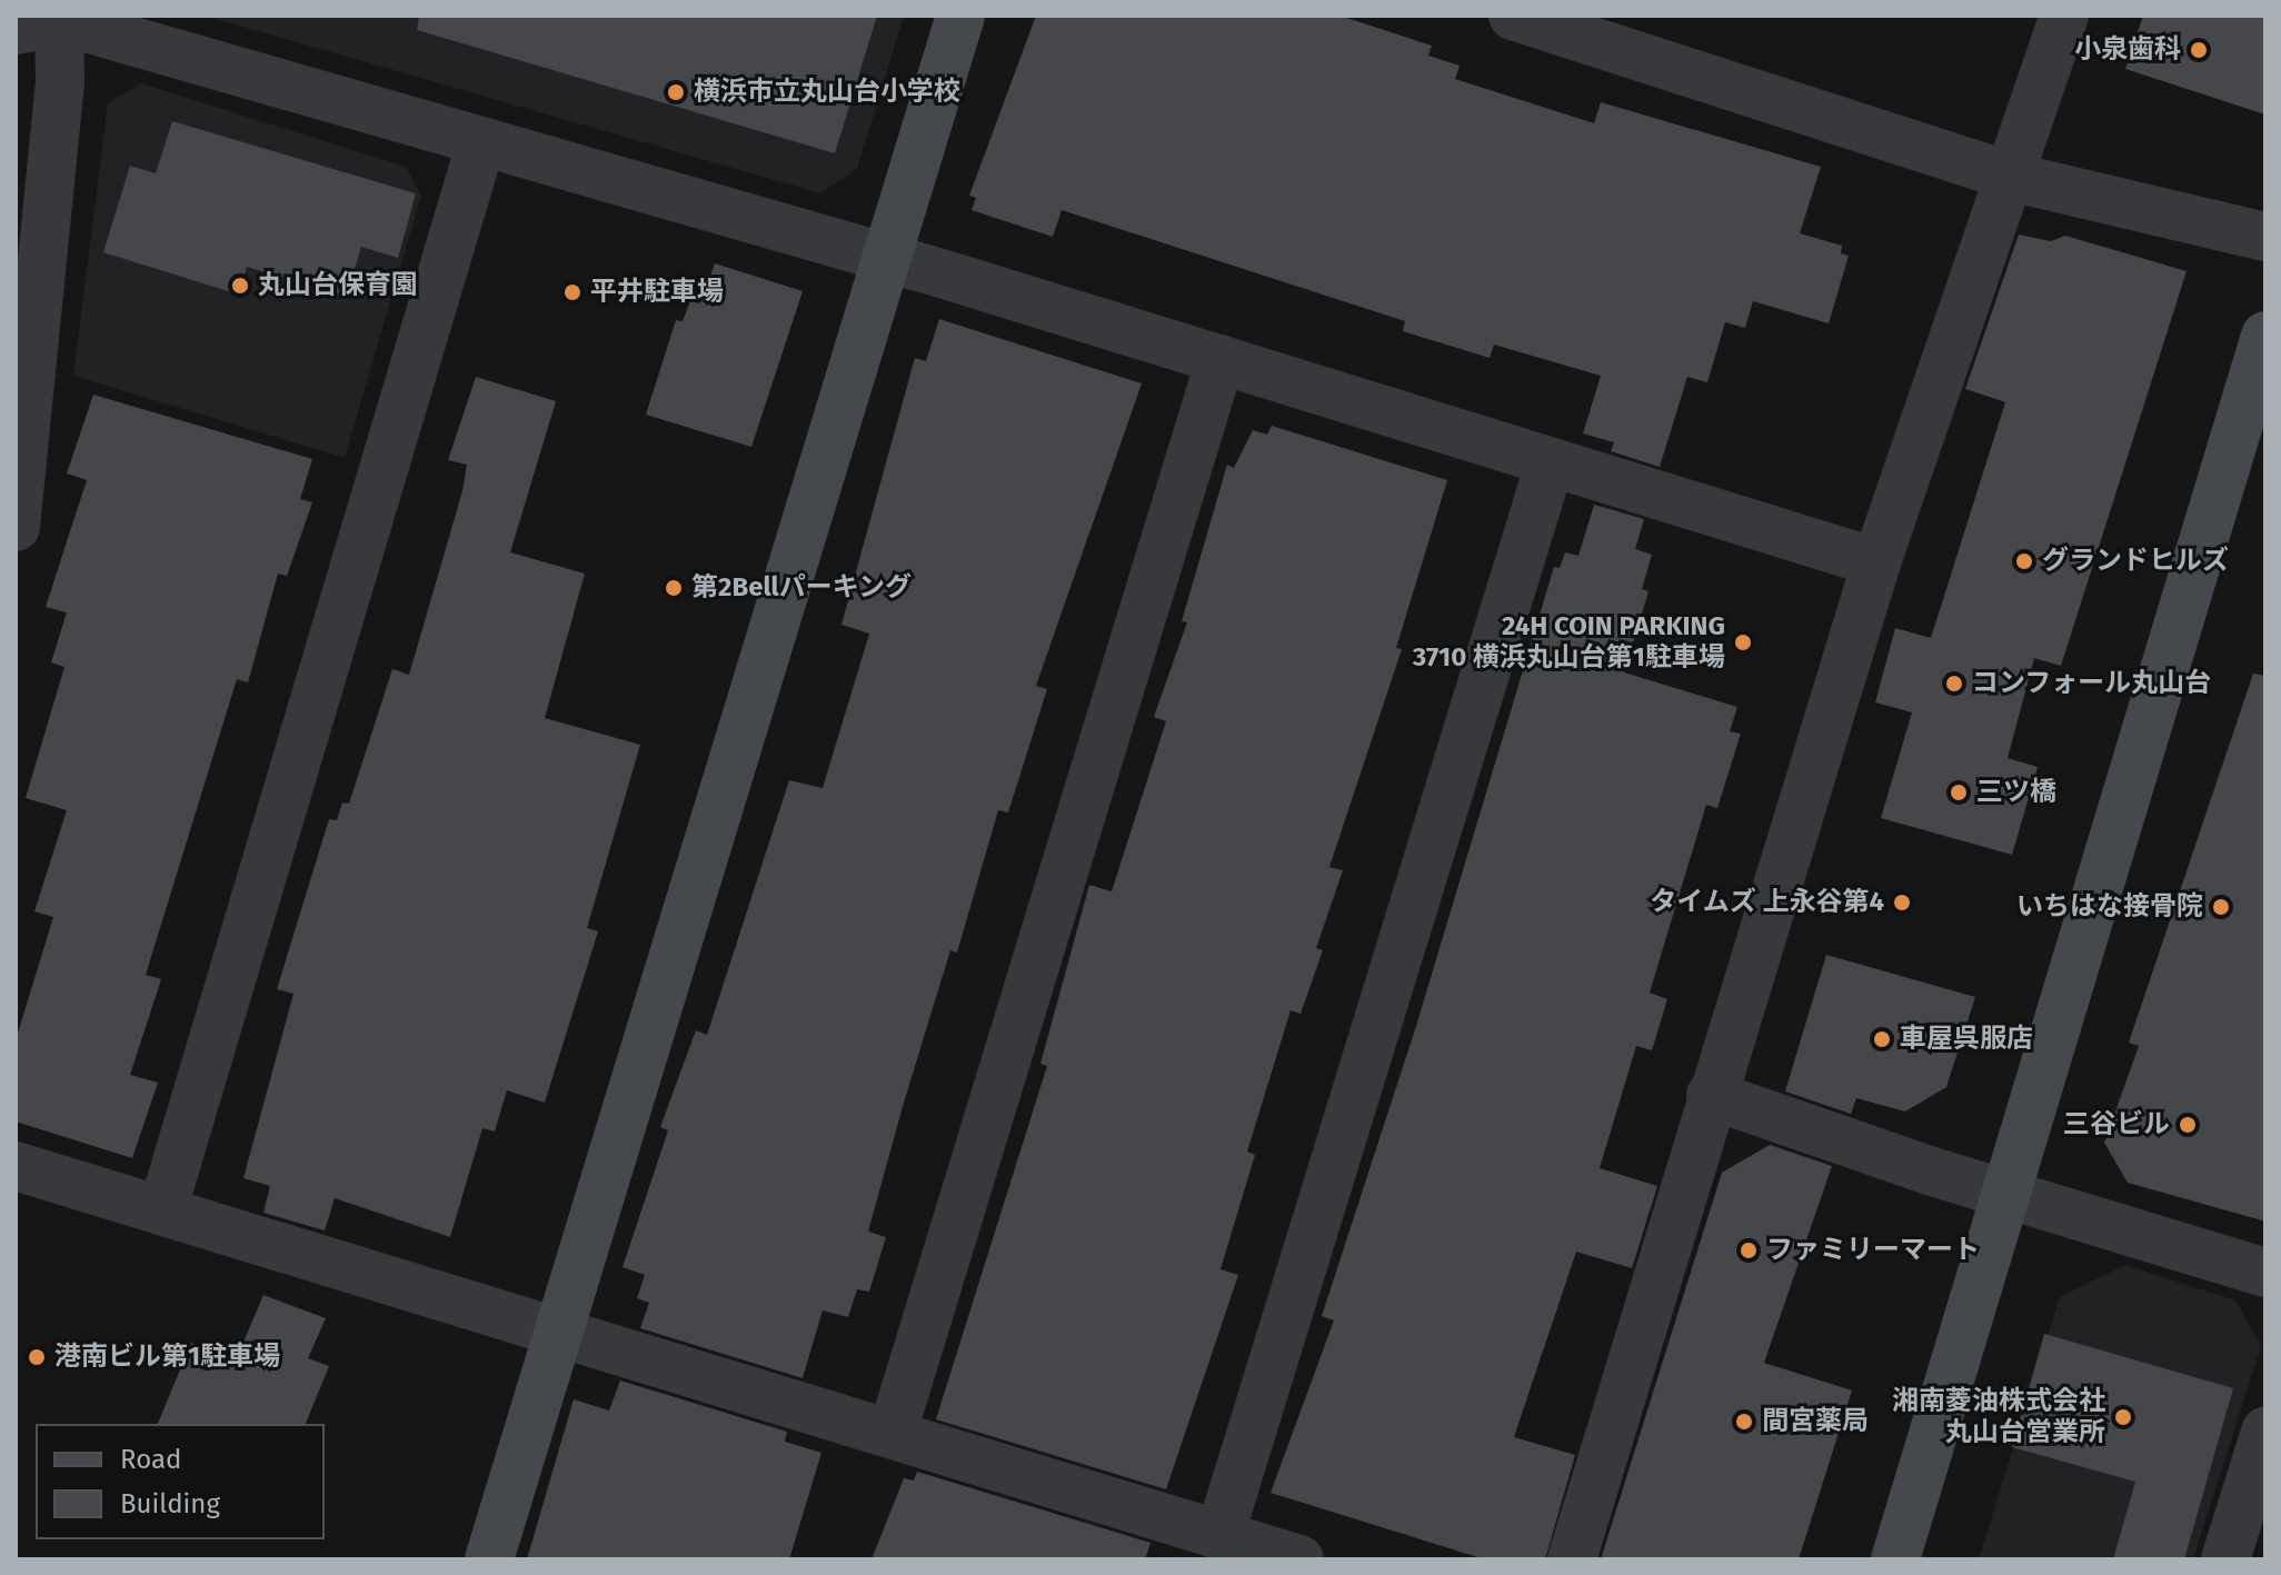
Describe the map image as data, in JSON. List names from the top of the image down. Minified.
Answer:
{"places":["小泉歯科","横浜市立丸山台小学校","丸山台保育園","平井駐車場","グランドヒルズ","第2Bellパーキング","24H COIN PARKING 3710 横浜丸山台第1駐車場","コンフォール丸山台","三ツ橋","タイムズ 上永谷第4","いちはな接骨院","車屋呉服店","三谷ビル","ファミリーマート","港南ビル第1駐車場","湘南菱油株式会社 丸山台営業所","間宮薬局"],"legend":["Road","Building"]}
